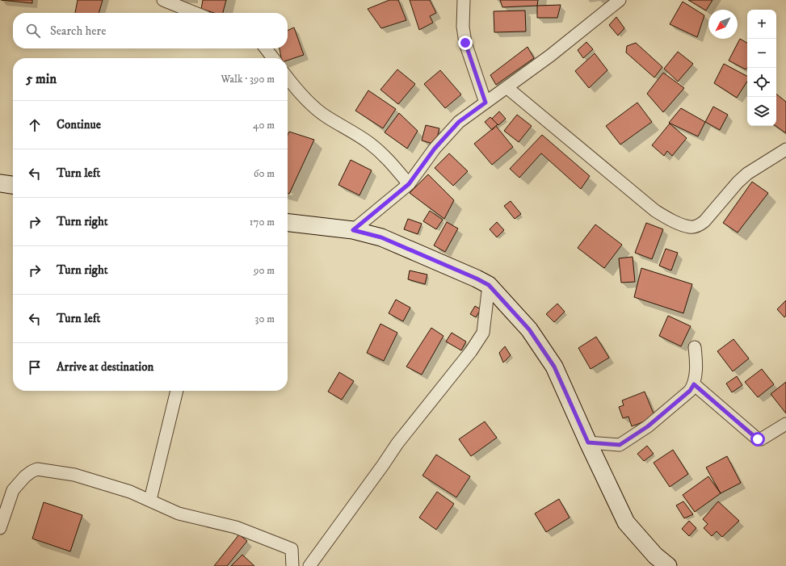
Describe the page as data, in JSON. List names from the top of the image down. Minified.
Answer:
{"north":"bottom left","page":{"map_buttons":["+","−"],"search":"Search here","heading":["5 min","Walk · 390 m"],"list":[["Continue","40 m"],["Turn left","60 m"],["Turn right","170 m"],["Turn right","90 m"],["Turn left","30 m"],"Arrive at destination"]}}
